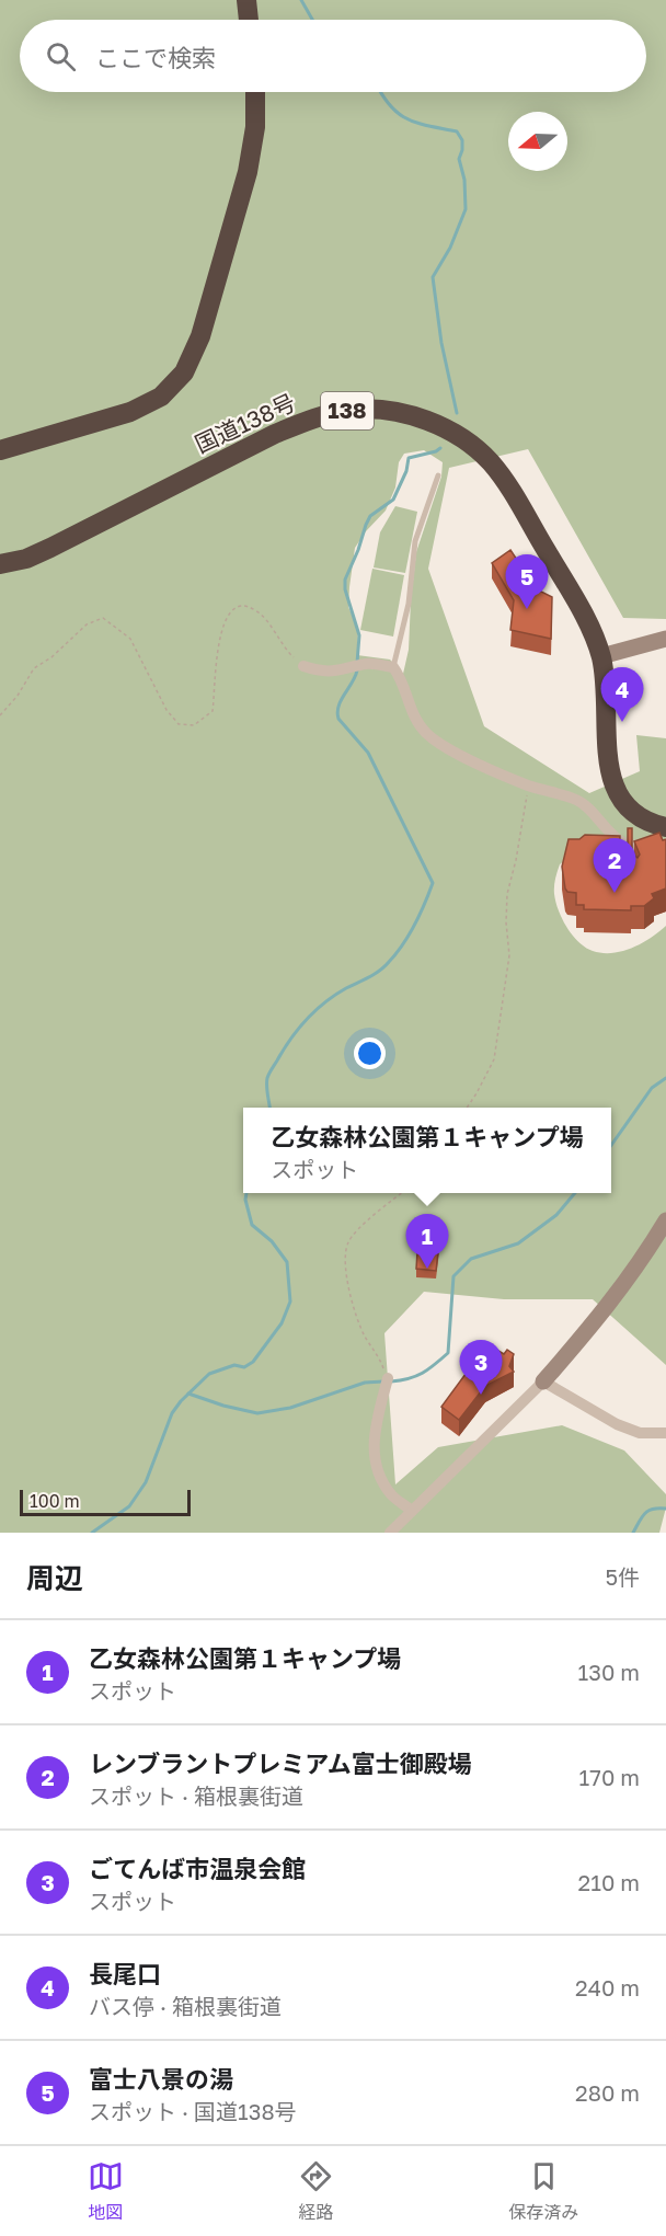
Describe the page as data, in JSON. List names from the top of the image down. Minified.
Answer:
{"streets":{"highway":["138","国道138号"]},"crossings":[["138","国道138号"]],"scale_bar":"100 m","north":"left","page":{"search":"ここで検索","pins":["5","4","2","1","3"],"popup":["乙女森林公園第１キャンプ場","スポット"],"scale":"100 m","heading":["周辺","5件"],"list":[{"mark":"1","name":"乙女森林公園第１キャンプ場","note":"スポット","value":"130 m"},{"mark":"2","name":"レンブラントプレミアム富士御殿場","note":"スポット · 箱根裏街道","value":"170 m"},{"mark":"3","name":"ごてんば市温泉会館","note":"スポット","value":"210 m"},{"mark":"4","name":"長尾口","note":"バス停 · 箱根裏街道","value":"240 m"},{"mark":"5","name":"富士八景の湯","note":"スポット · 国道138号","value":"280 m"}],"nav":["地図","経路","保存済み"]}}
